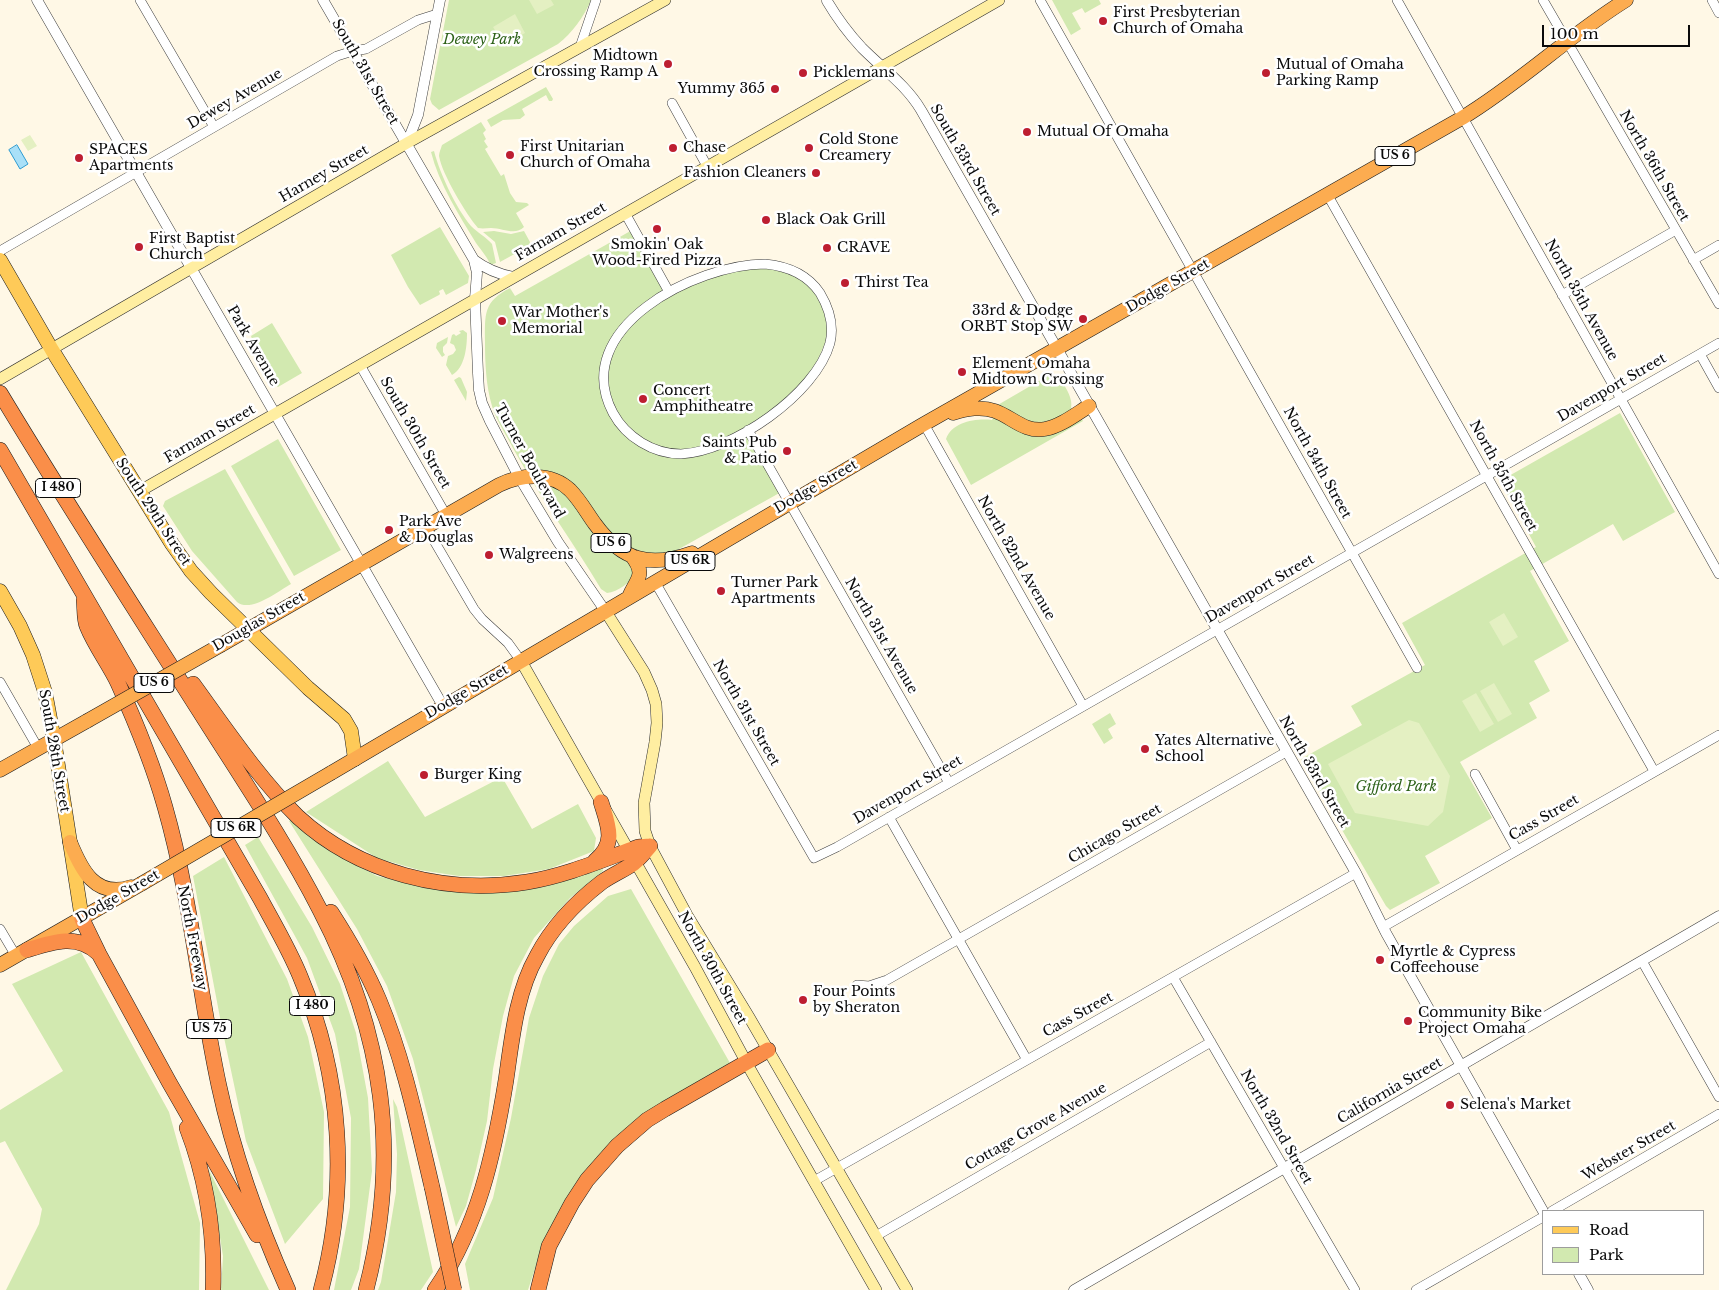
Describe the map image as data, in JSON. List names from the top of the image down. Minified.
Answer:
{"streets":{"highway":["US 6","Dodge Street","I 480","US 6R","Douglas Street","North Freeway","US 75"],"main road":["Harney Street","Farnam Street","South 29th Street","South 28th Street","North 30th Street"],"street":["South 31st Street","Dewey Avenue","South 33rd Street","North 36th Street","North 35th Avenue","Park Avenue","Davenport Street","South 30th Street","Turner Boulevard","North 34th Street","North 35th Street","North 32nd Avenue","North 31st Avenue","North 31st Street","North 33rd Street","Cass Street","Chicago Street","California Street","Cottage Grove Avenue","North 32nd Street","Webster Street"]},"crossings":[["South 31st Street","Dewey Avenue"],["South 31st Street","Harney Street"],["South 31st Street","Turner Boulevard"],["Dewey Avenue","Park Avenue"],["US 6","Dodge Street"],["US 6","Turner Boulevard"],["US 6","Douglas Street"],["South 33rd Street","Farnam Street"],["South 33rd Street","Dodge Street"],["South 33rd Street","North 33rd Street"],["North 36th Street","Dodge Street"],["Harney Street","Park Avenue"],["Harney Street","Turner Boulevard"],["Harney Street","South 29th Street"],["Farnam Street","Park Avenue"],["Farnam Street","South 30th Street"],["Farnam Street","Turner Boulevard"],["Farnam Street","South 29th Street"],["Dodge Street","North 35th Avenue"],["Dodge Street","Park Avenue"],["Dodge Street","Turner Boulevard"],["Dodge Street","North 34th Street"],["Dodge Street","North 35th Street"],["Dodge Street","South 29th Street"],["Dodge Street","North 32nd Avenue"],["Dodge Street","North 31st Avenue"],["Dodge Street","North 31st Street"],["Dodge Street","South 28th Street"],["Dodge Street","North 33rd Street"],["Dodge Street","North 30th Street"],["North 35th Avenue","Davenport Street"],["Park Avenue","Douglas Street"],["Davenport Street","North 34th Street"],["Davenport Street","North 35th Street"],["Davenport Street","North 32nd Avenue"],["Davenport Street","North 31st Avenue"],["Davenport Street","North 31st Street"],["Davenport Street","North 33rd Street"],["South 30th Street","Douglas Street"],["Turner Boulevard","Douglas Street"],["Turner Boulevard","North 30th Street"],["North 35th Street","Cass Street"],["I 480","North Freeway"],["South 29th Street","Douglas Street"],["Douglas Street","South 28th Street"],["North 33rd Street","Cass Street"],["North 33rd Street","Chicago Street"],["North 33rd Street","California Street"],["Cass Street","North 30th Street"],["Cass Street","North 32nd Street"],["North 30th Street","Cottage Grove Avenue"],["California Street","North 32nd Street"],["Cottage Grove Avenue","North 32nd Street"]],"parks":["Dewey Park","Gifford Park"],"places":["First Presbyterian Church of Omaha","Midtown Crossing Ramp A","Picklemans","Mutual of Omaha Parking Ramp","Yummy 365","Mutual Of Omaha","Chase","Cold Stone Creamery","First Unitarian Church of Omaha","SPACES Apartments","Fashion Cleaners","Black Oak Grill","Smokin' Oak Wood-Fired Pizza","First Baptist Church","CRAVE","Thirst Tea","33rd & Dodge ORBT Stop SW","War Mother's Memorial","Element Omaha Midtown Crossing","Concert Amphitheatre","Saints Pub & Patio","Park Ave & Douglas","Walgreens","Turner Park Apartments","Yates Alternative School","Burger King","Myrtle & Cypress Coffeehouse","Four Points by Sheraton","Community Bike Project Omaha","Selena's Market"],"legend":["Road","Park"],"scale_bar":"100 m"}
